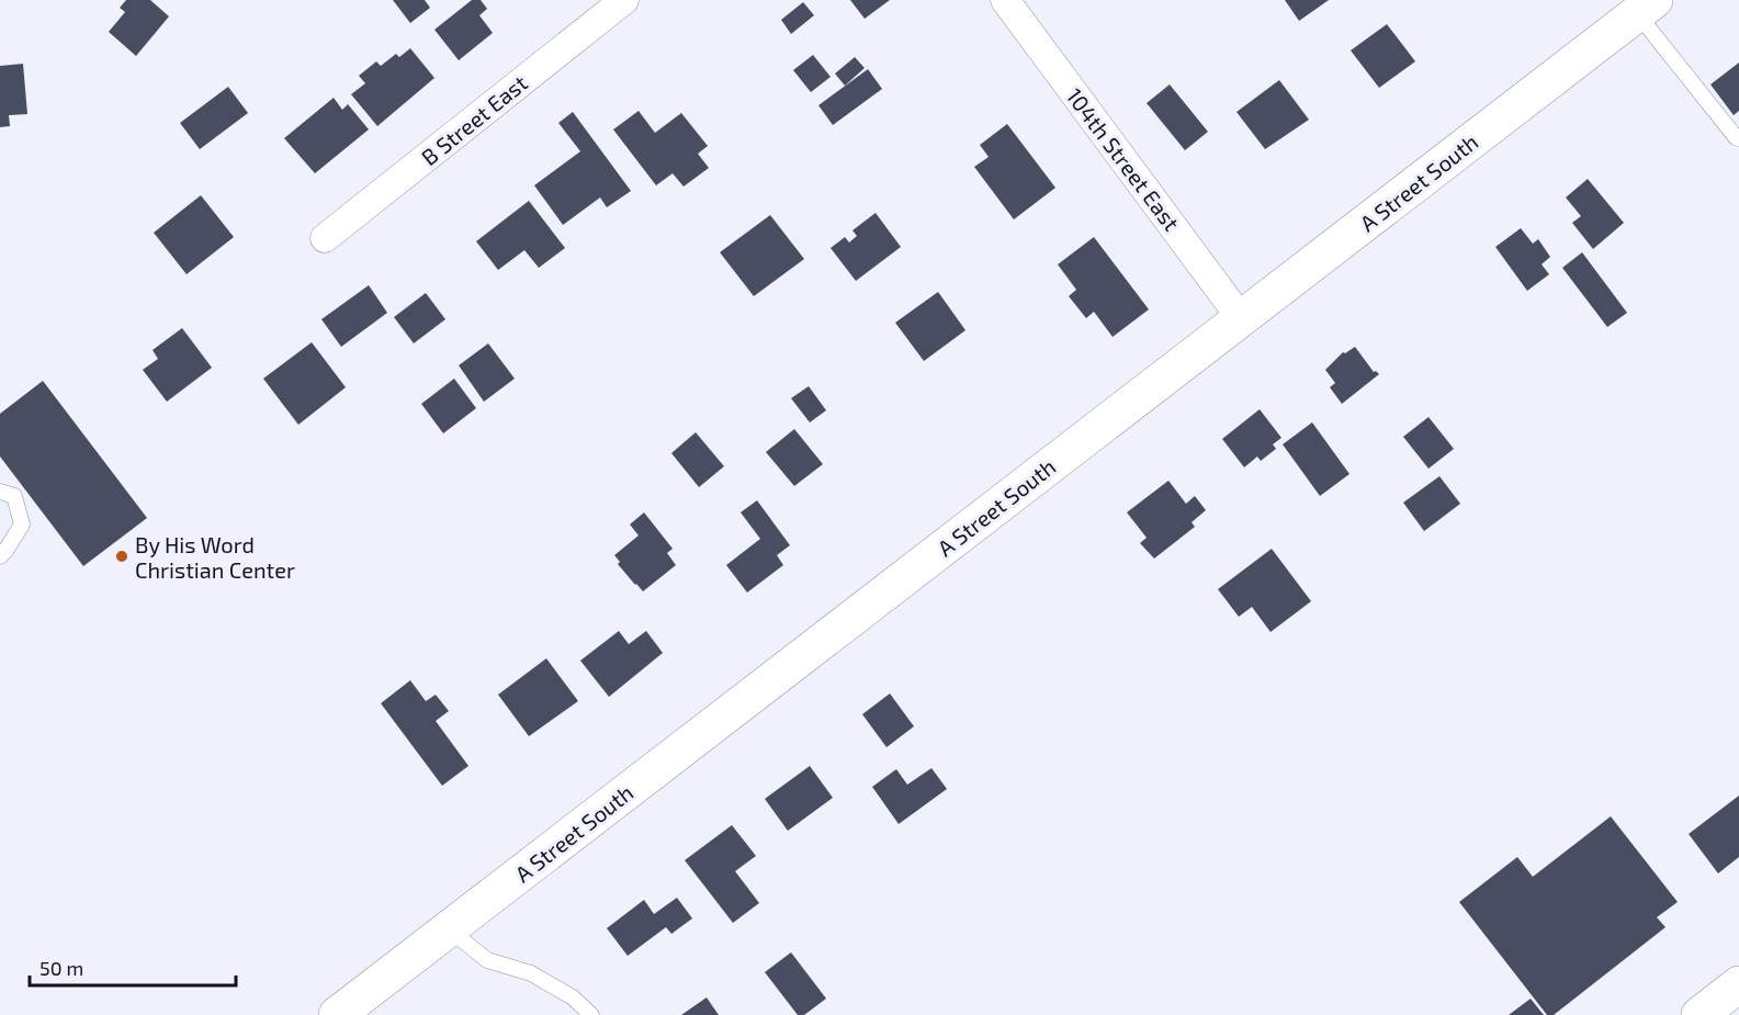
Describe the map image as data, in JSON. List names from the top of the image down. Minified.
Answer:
{"streets":{"street":["B Street East","104th Street East","A Street South"]},"crossings":[["104th Street East","A Street South"]],"places":["By His Word Christian Center"],"scale_bar":"50 m"}
